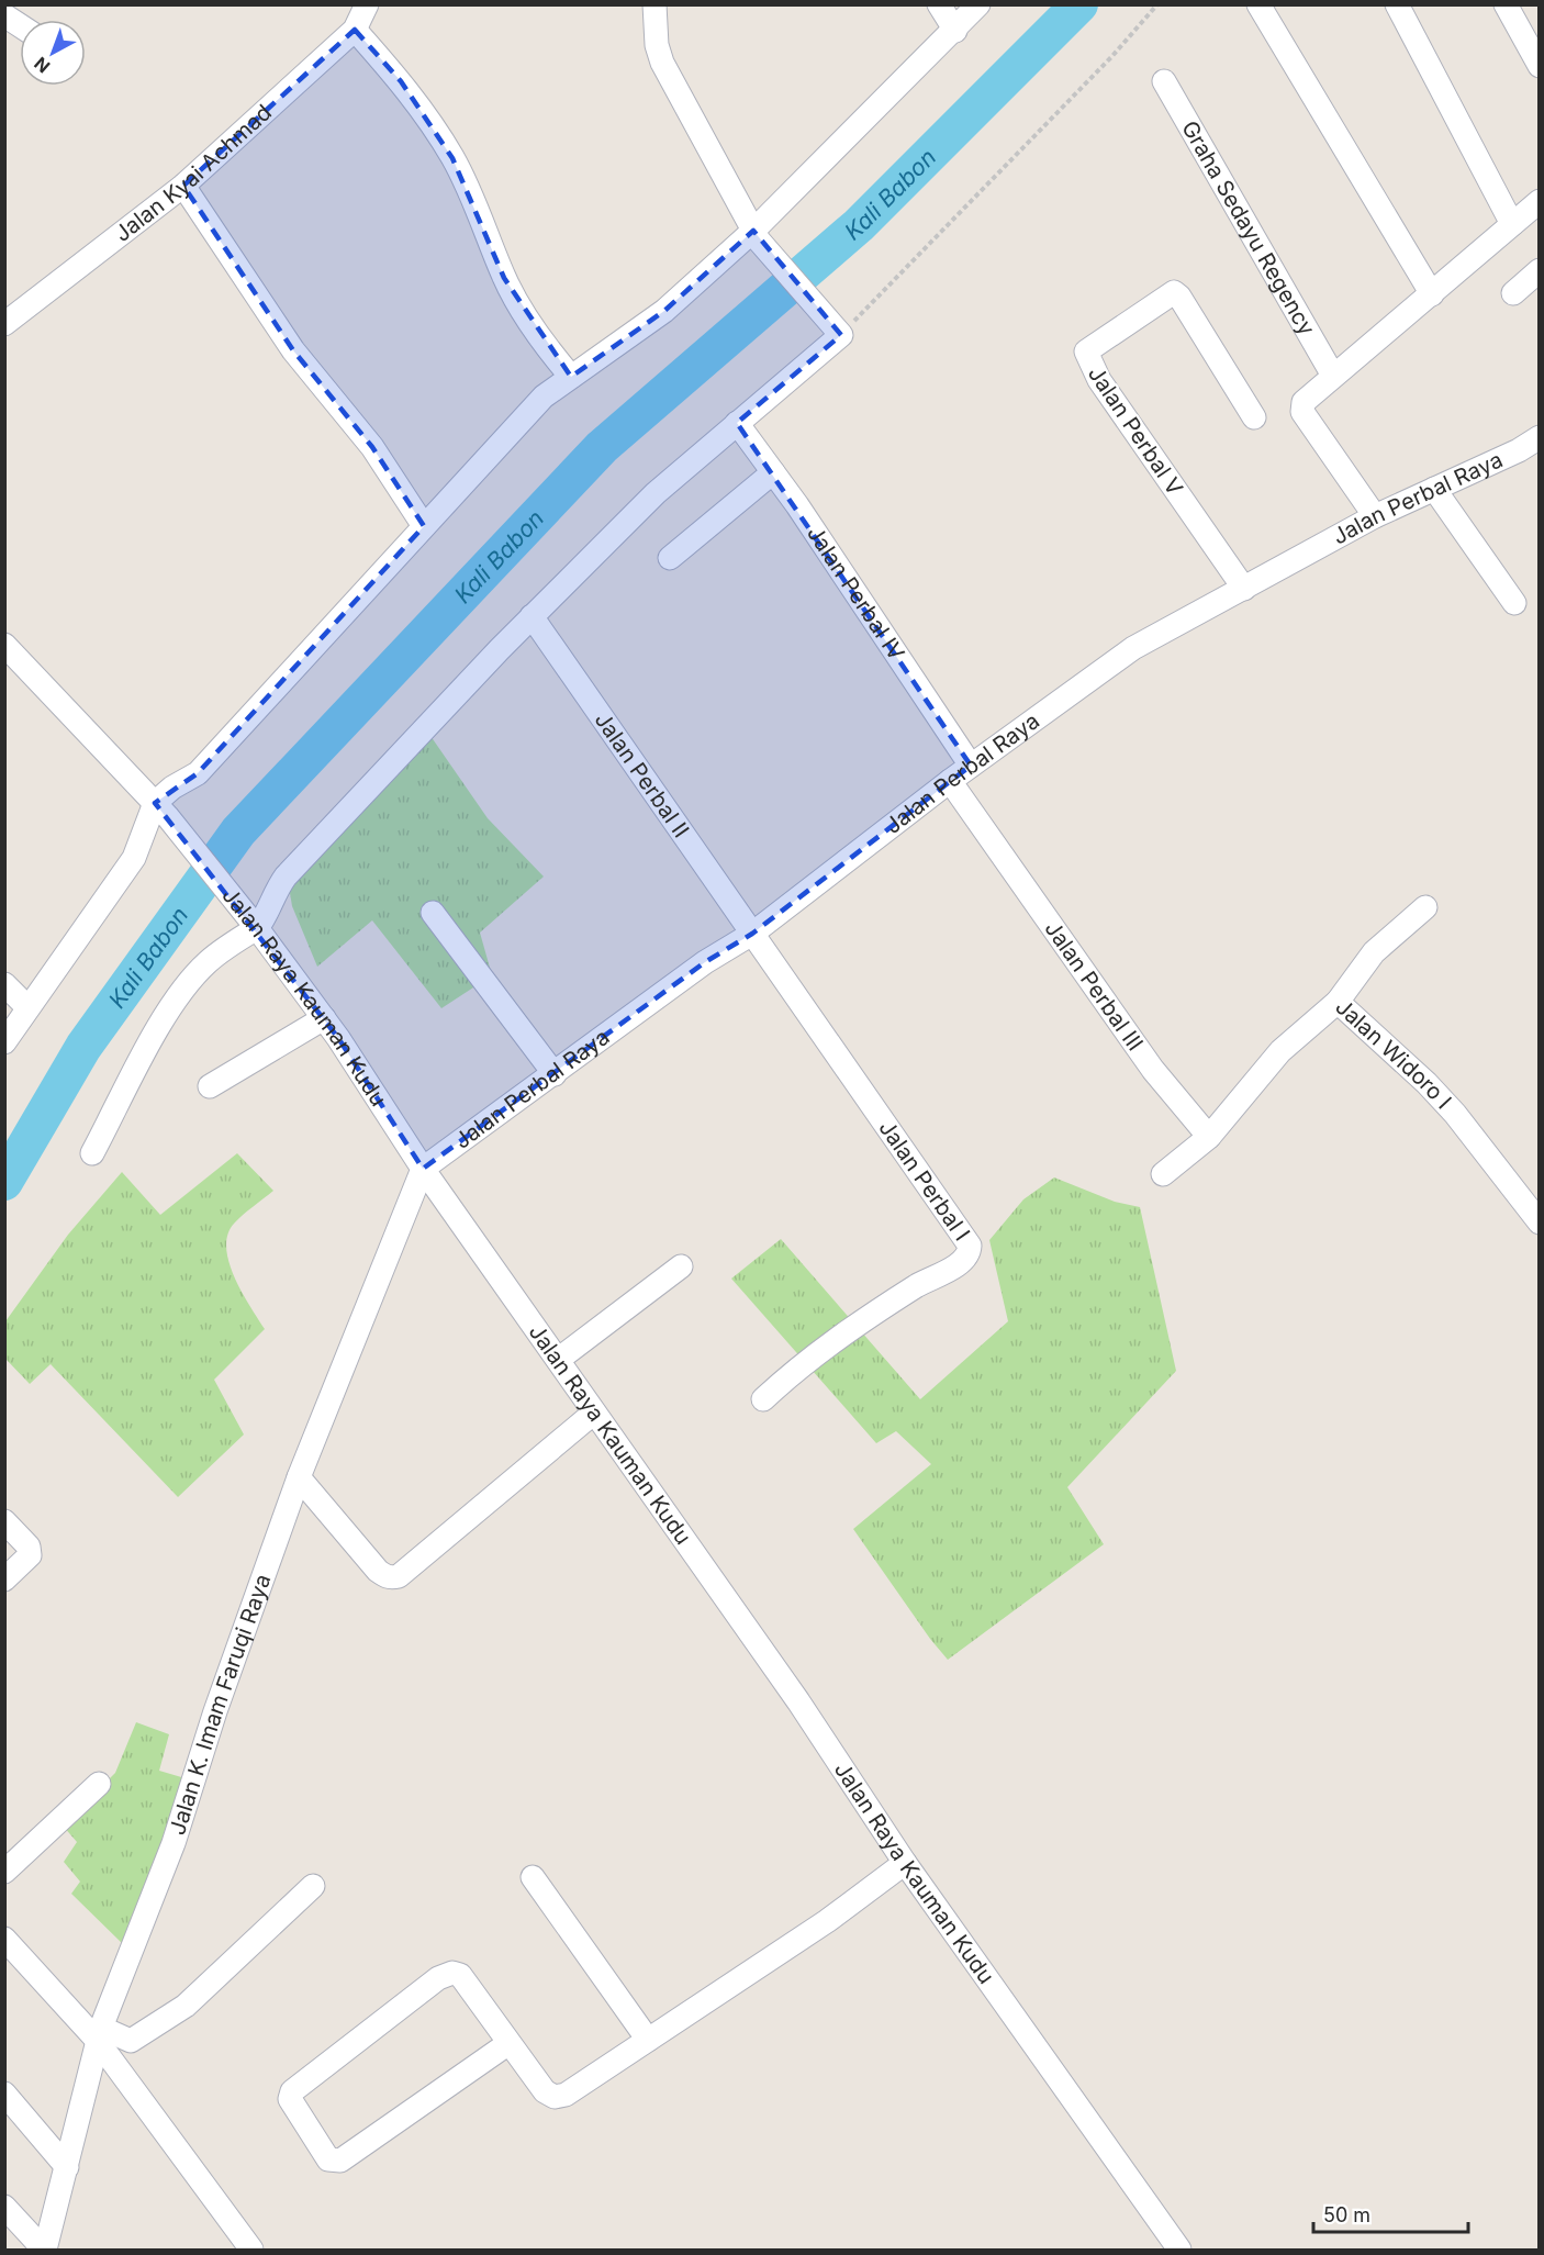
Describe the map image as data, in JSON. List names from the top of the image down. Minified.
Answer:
{"streets":{"street":["Jalan Kyai Achmad","Graha Sedayu Regency","Jalan Perbal V","Jalan Perbal Raya","Jalan Perbal IV","Jalan Perbal II","Jalan Perbal III","Jalan Raya Kauman Kudu","Jalan Widoro I","Jalan Perbal I","Jalan K. Imam Faruqi Raya"]},"crossings":[["Jalan Perbal V","Jalan Perbal Raya"],["Jalan Perbal Raya","Jalan Perbal IV"],["Jalan Perbal Raya","Jalan Perbal II"],["Jalan Perbal Raya","Jalan Perbal III"],["Jalan Perbal Raya","Jalan Raya Kauman Kudu"],["Jalan Perbal Raya","Jalan Perbal I"],["Jalan Perbal Raya","Jalan K. Imam Faruqi Raya"],["Jalan Perbal II","Jalan Perbal I"],["Jalan Perbal III","Jalan Widoro I"],["Jalan Raya Kauman Kudu","Jalan K. Imam Faruqi Raya"]],"water":["Kali Babon"],"scale_bar":"50 m","north":"bottom left"}
